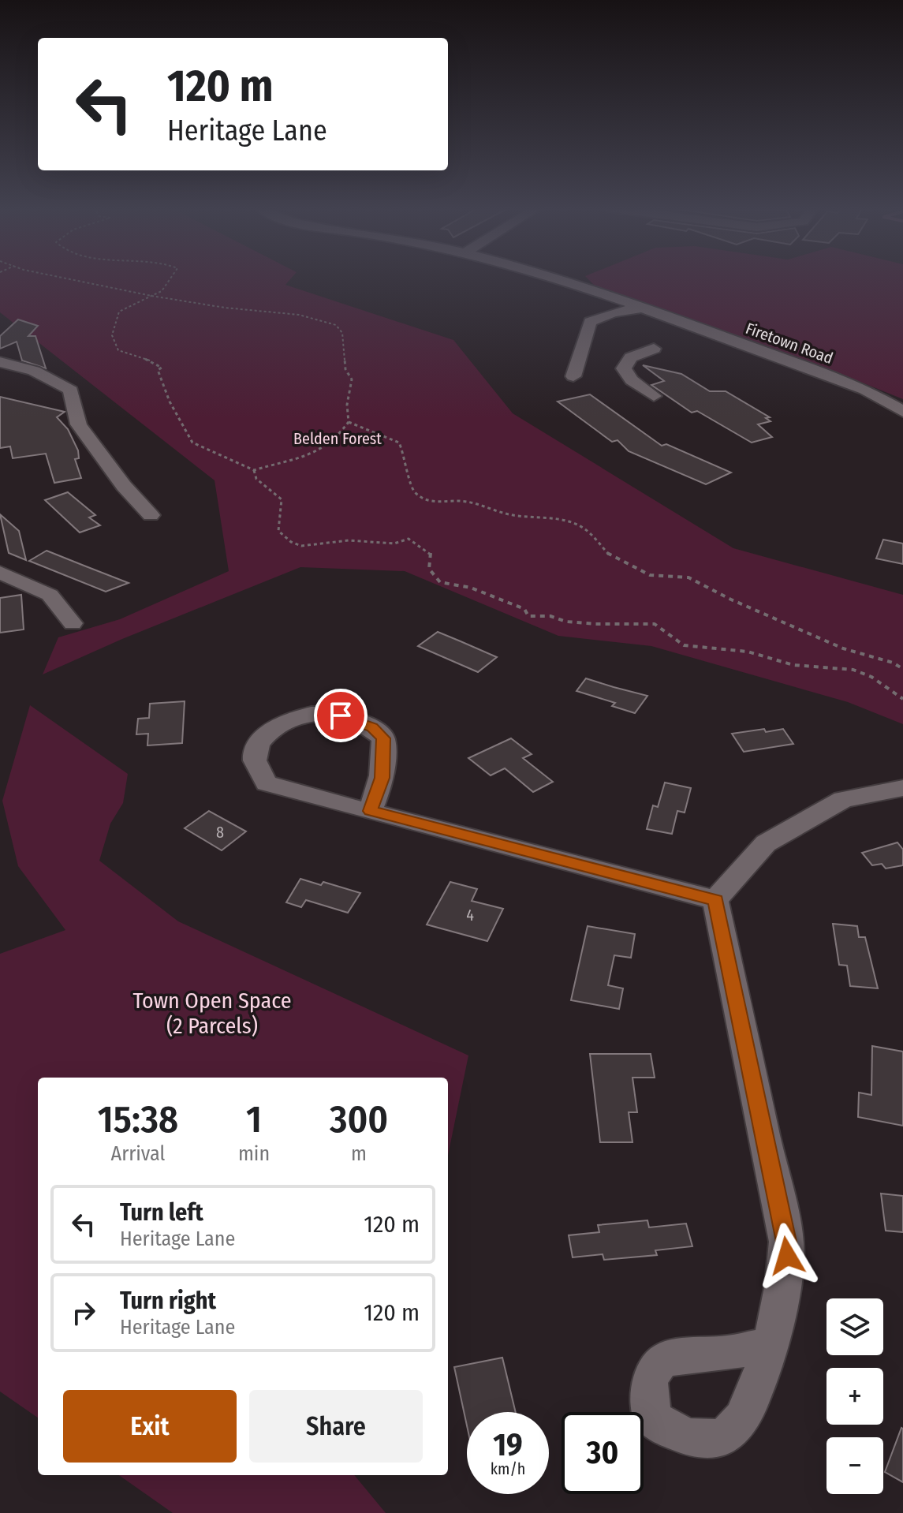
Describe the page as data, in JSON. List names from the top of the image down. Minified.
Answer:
{"streets":{"street":["Firetown Road"]},"parks":["Belden Forest","Town Open Space (2 Parcels)"],"house_numbers":["8","4"],"page":{"turn":["120 m","Heritage Lane"],"eta":["15:38","Arrival","1","min","300","m"],"list":[{"name":"Turn left","note":"Heritage Lane","value":"120 m"},{"name":"Turn right","note":"Heritage Lane","value":"120 m"}],"map_buttons":["+","−"],"buttons":["Exit","Share"],"speed":"19 km/h","limit":"30"}}
